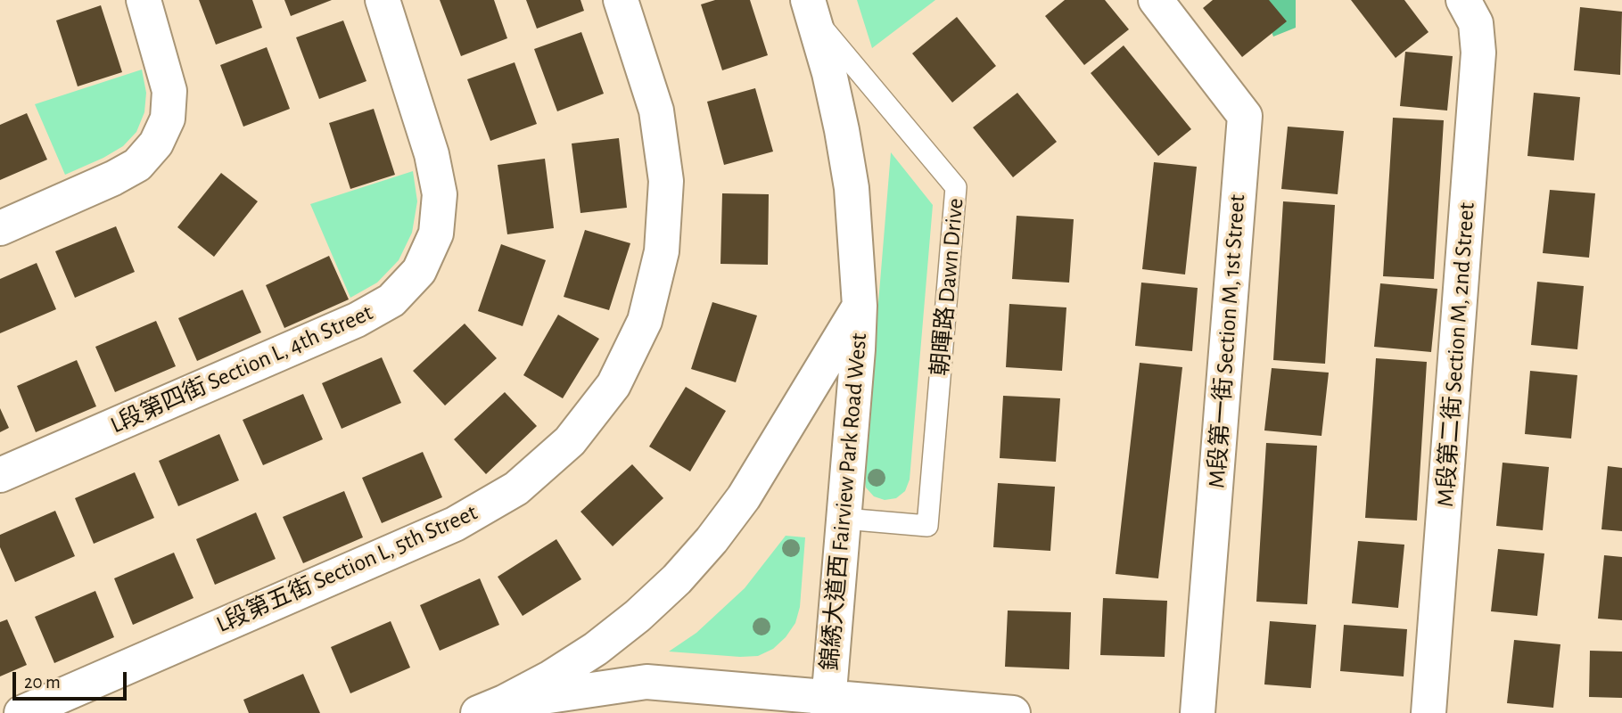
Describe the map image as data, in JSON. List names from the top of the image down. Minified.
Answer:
{"streets":{"street":["M段第一街 Section M, 1st Street","M段第二街 Section M, 2nd Street","L段第四街 Section L, 4th Street","錦綉大道西 Fairview Park Road West","L段第五街 Section L, 5th Street"],"lane":["朝暉路 Dawn Drive"]},"crossings":[["朝暉路 Dawn Drive","錦綉大道西 Fairview Park Road West"]],"scale_bar":"20 m"}
